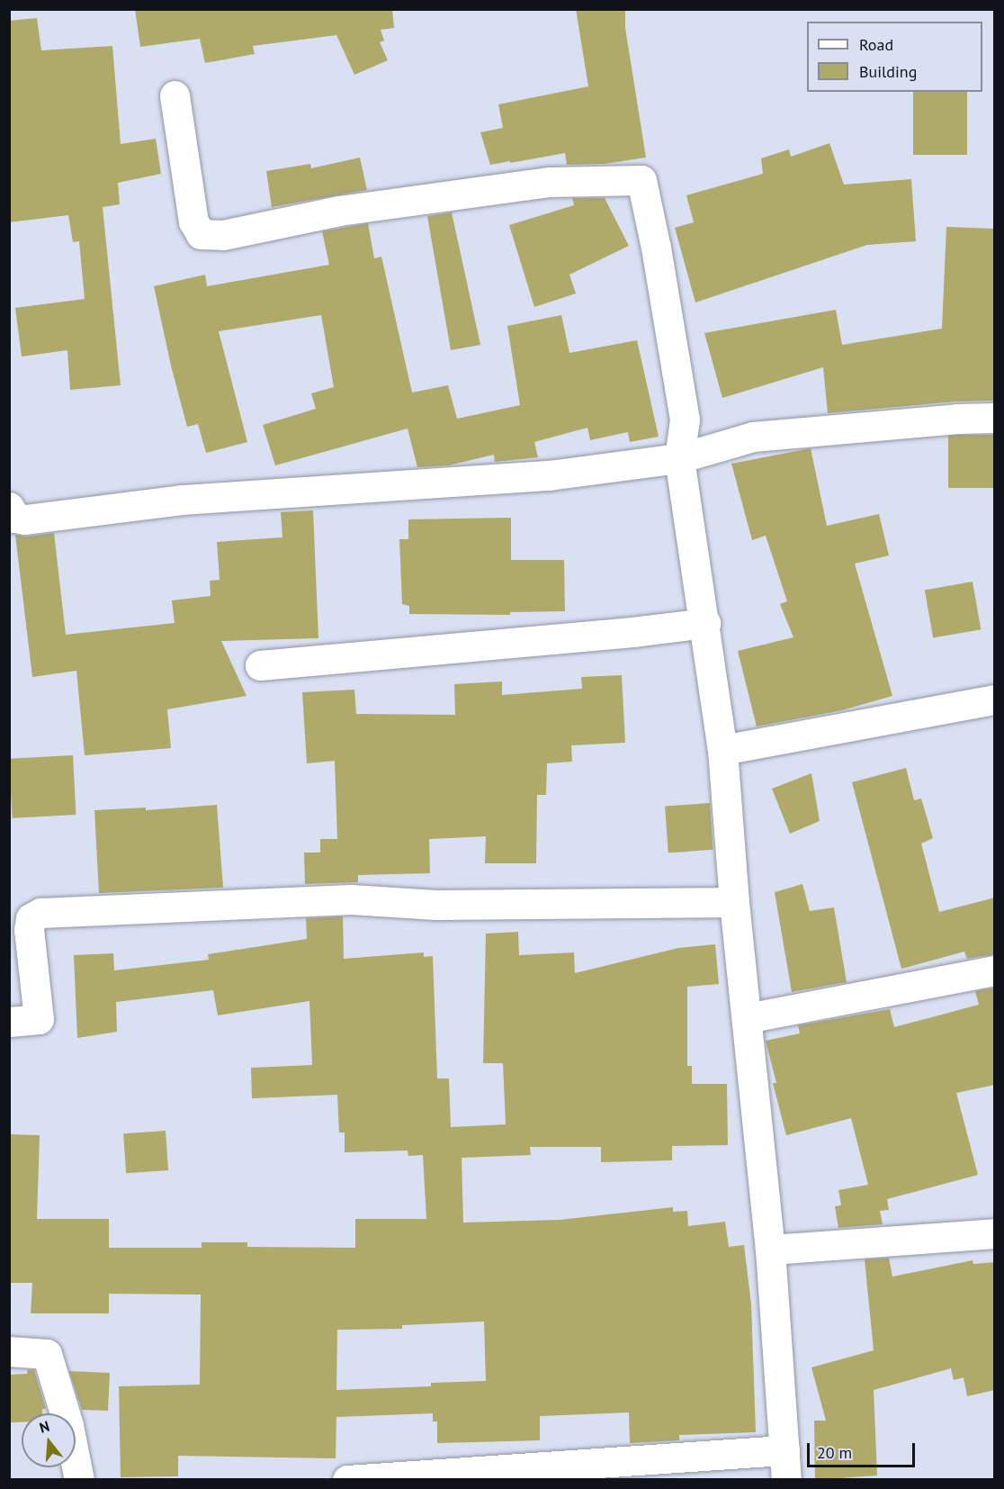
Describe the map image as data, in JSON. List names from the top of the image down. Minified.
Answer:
{"legend":["Road","Building"],"scale_bar":"20 m","north":"top"}
